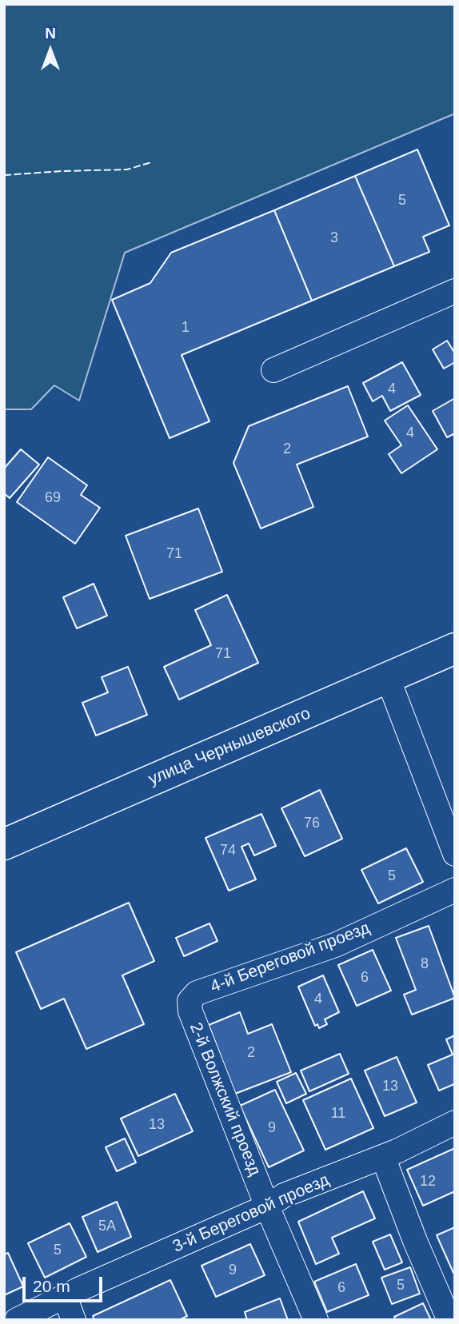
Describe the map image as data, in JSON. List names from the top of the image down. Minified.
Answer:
{"streets":{"main road":["улица Чернышевского"],"street":["4-й Береговой проезд","2-й Волжский проезд","3-й Береговой проезд"]},"crossings":[["4-й Береговой проезд","2-й Волжский проезд"],["2-й Волжский проезд","3-й Береговой проезд"]],"house_numbers":["5","3","1","4","4","2","69","71","71","76","74","5","8","6","4","2","13","11","13","9","12","5А","5","9","5","6"],"scale_bar":"20 m","north":"top"}
